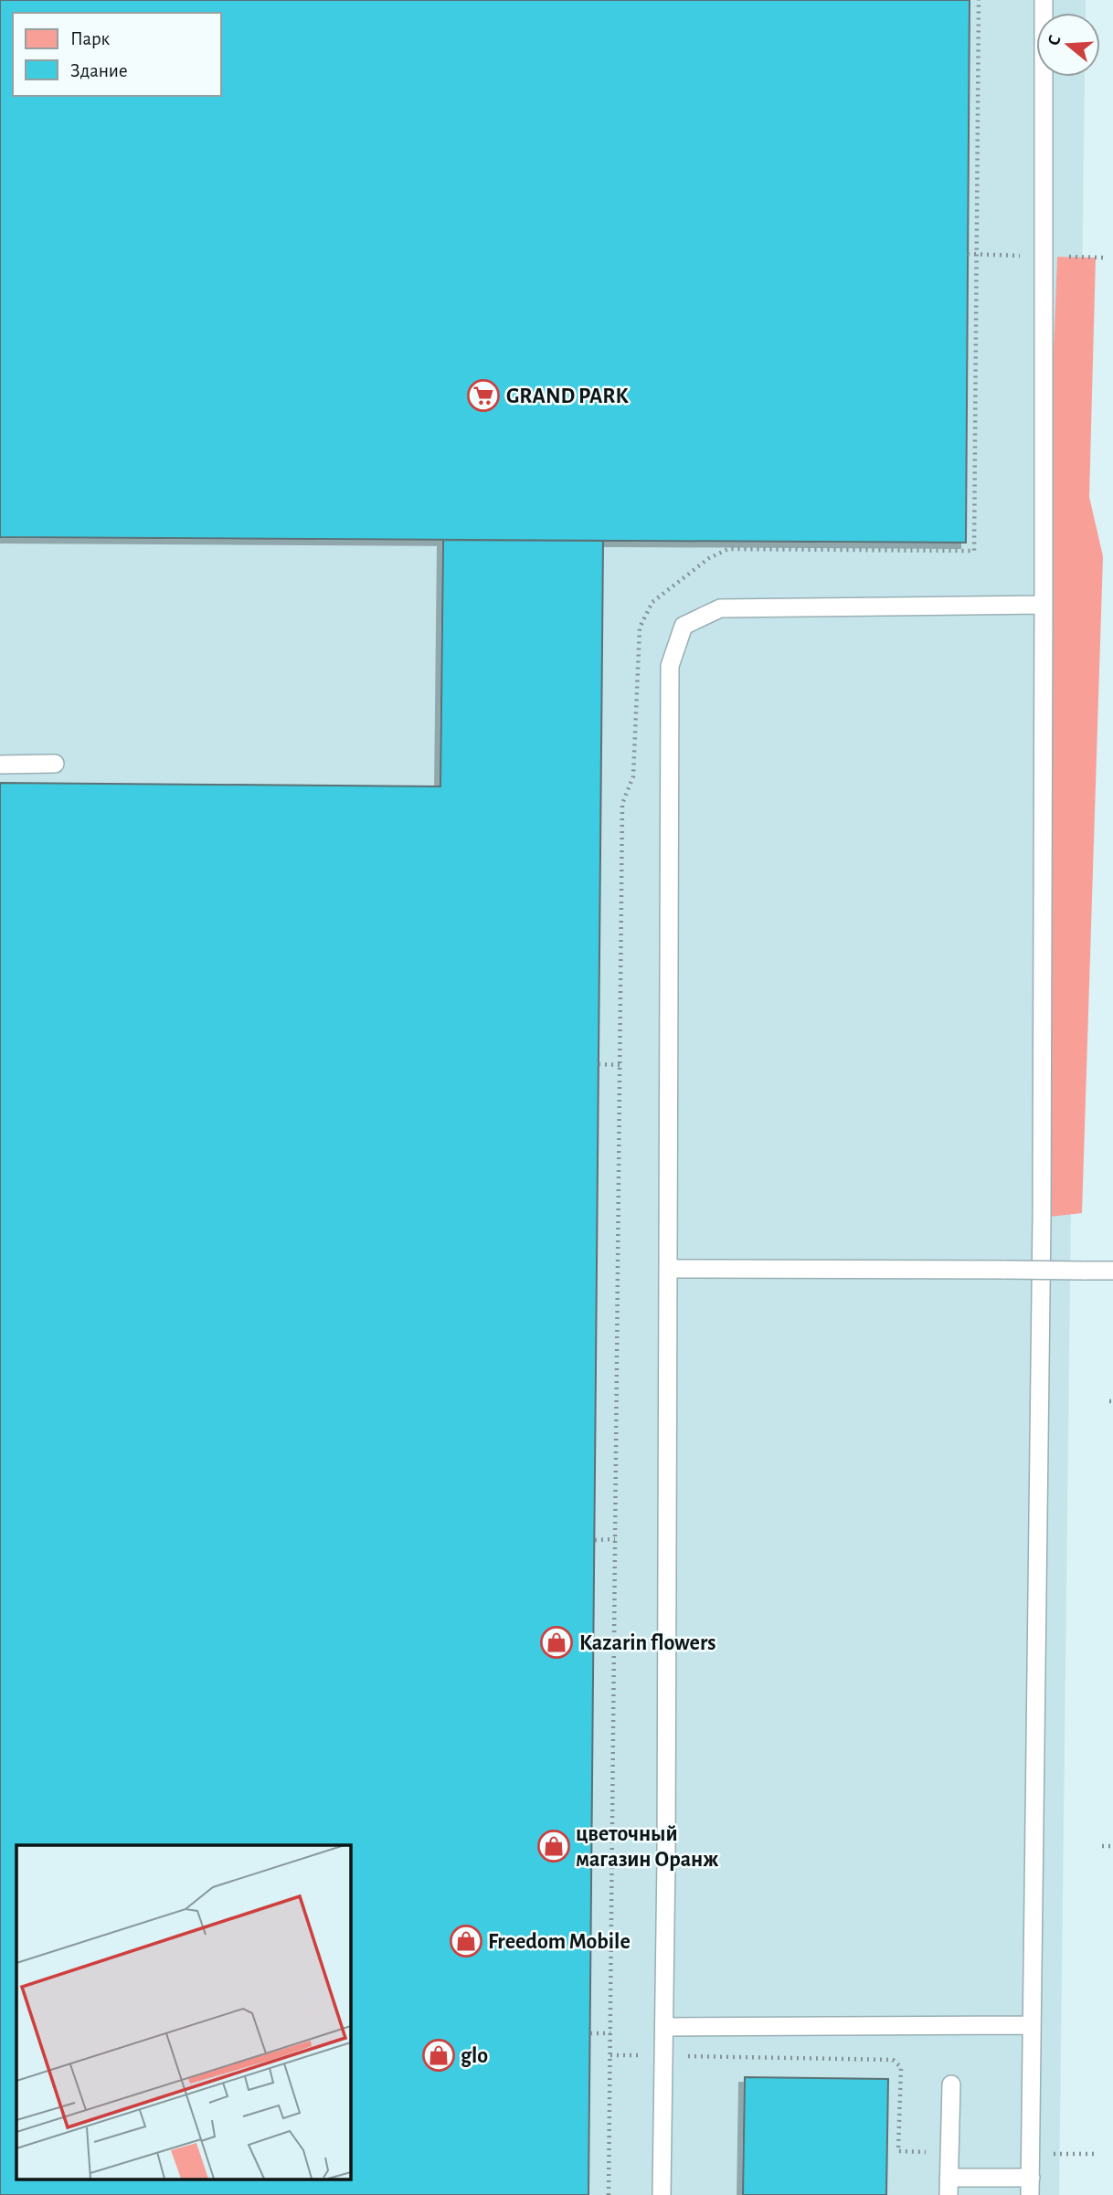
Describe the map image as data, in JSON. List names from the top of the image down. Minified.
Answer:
{"places":{"supermarket":["GRAND PARK"],"shop":["Kazarin flowers","цветочный магазин Оранж","Freedom Mobile","glo"]},"legend":["Парк","Здание"],"north":"left"}
